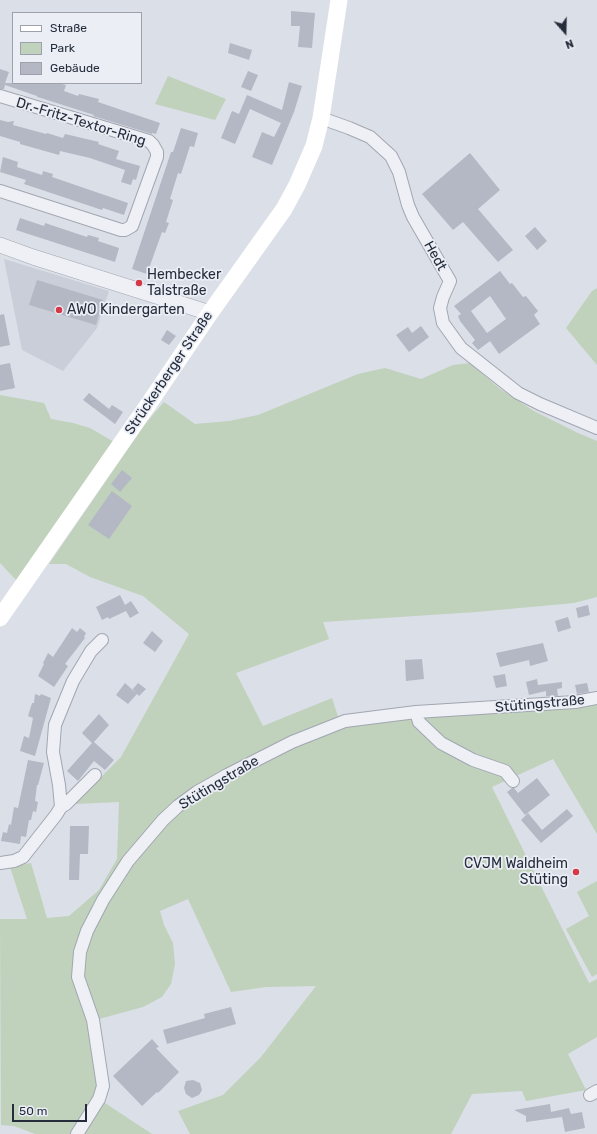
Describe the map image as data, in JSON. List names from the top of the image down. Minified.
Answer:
{"streets":{"main road":["Strückerberger Straße"],"street":["Dr.-Fritz-Textor-Ring","Hedt","Stütingstraße"]},"crossings":[["Hedt","Strückerberger Straße"]],"places":["Hembecker Talstraße","AWO Kindergarten","CVJM Waldheim Stüting"],"legend":["Straße","Park","Gebäude"],"scale_bar":"50 m","north":"bottom"}
